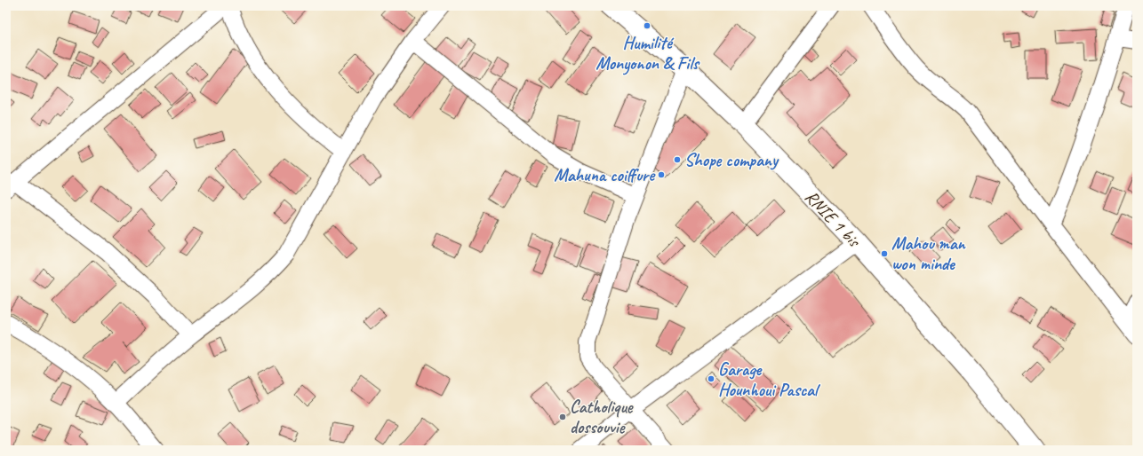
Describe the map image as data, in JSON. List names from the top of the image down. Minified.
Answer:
{"streets":{"main road":["RNIE 1 bis"]},"places":["Humilité Monyonon & Fils","Shope company","Mahuna coiffure","Mahou man won minde","Garage Hounhoui Pascal","Catholique dossouvie"]}
